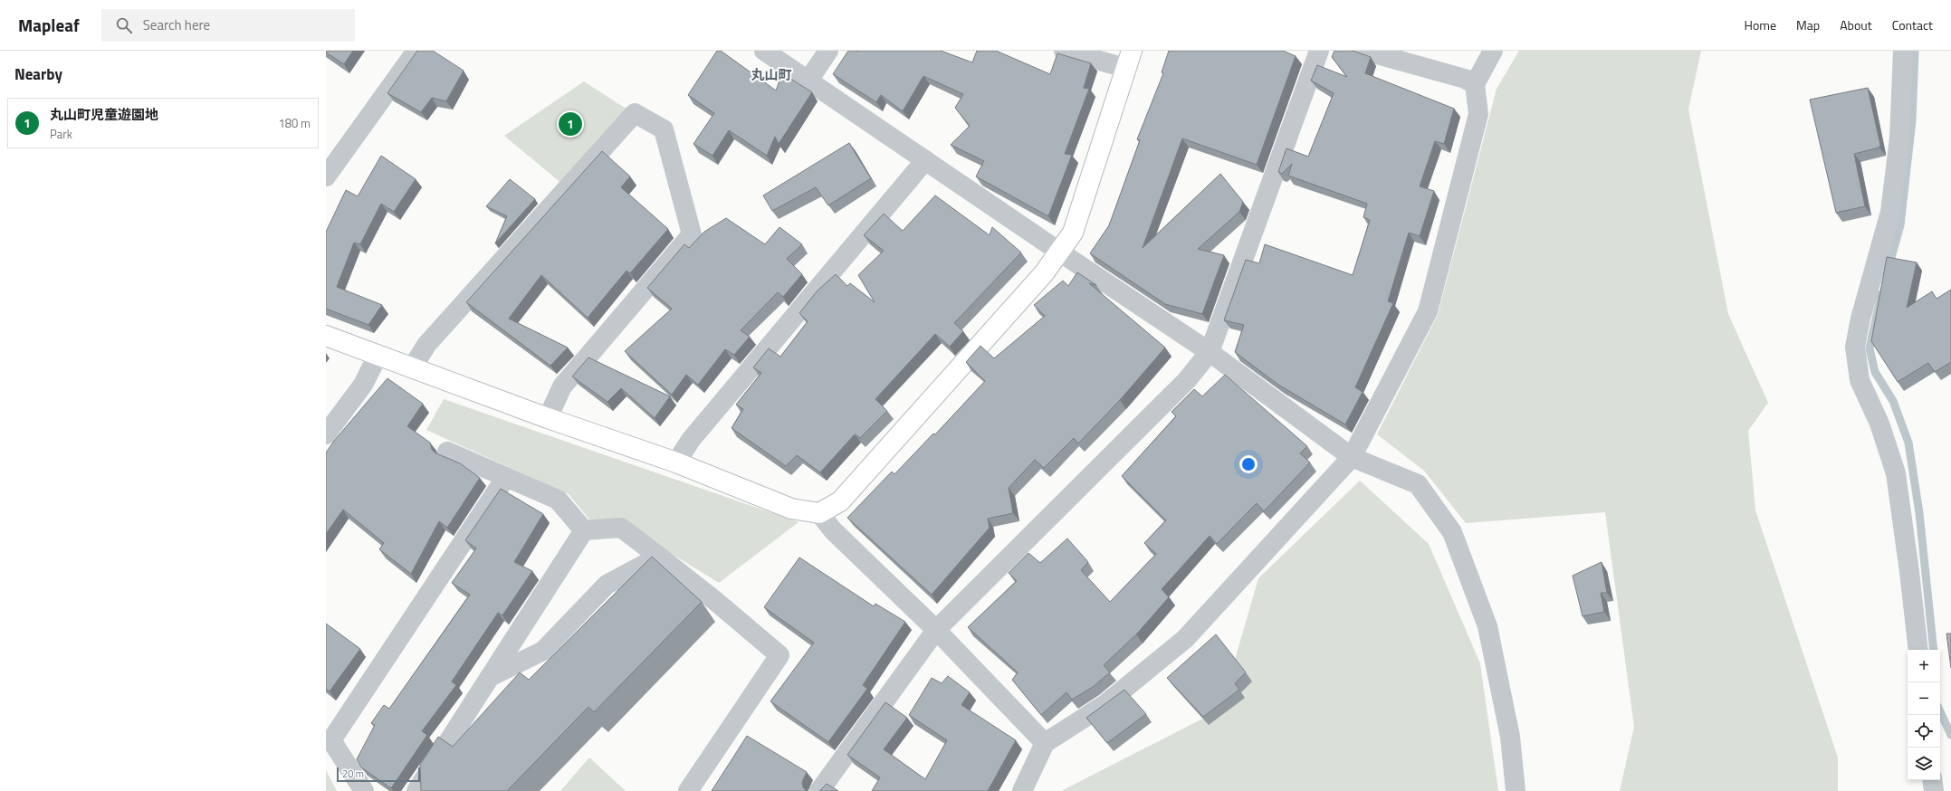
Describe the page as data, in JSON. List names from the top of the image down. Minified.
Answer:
{"districts":["丸山町"],"scale_bar":"20 m","page":{"header":"Mapleaf","search":"Search here","nav":["Home","Map","About","Contact"],"heading":"Nearby","list":[{"mark":"1","name":"丸山町児童遊園地","note":"Park","value":"180 m"}],"pins":"1","map_buttons":["+","−"],"scale":"20 m"}}
